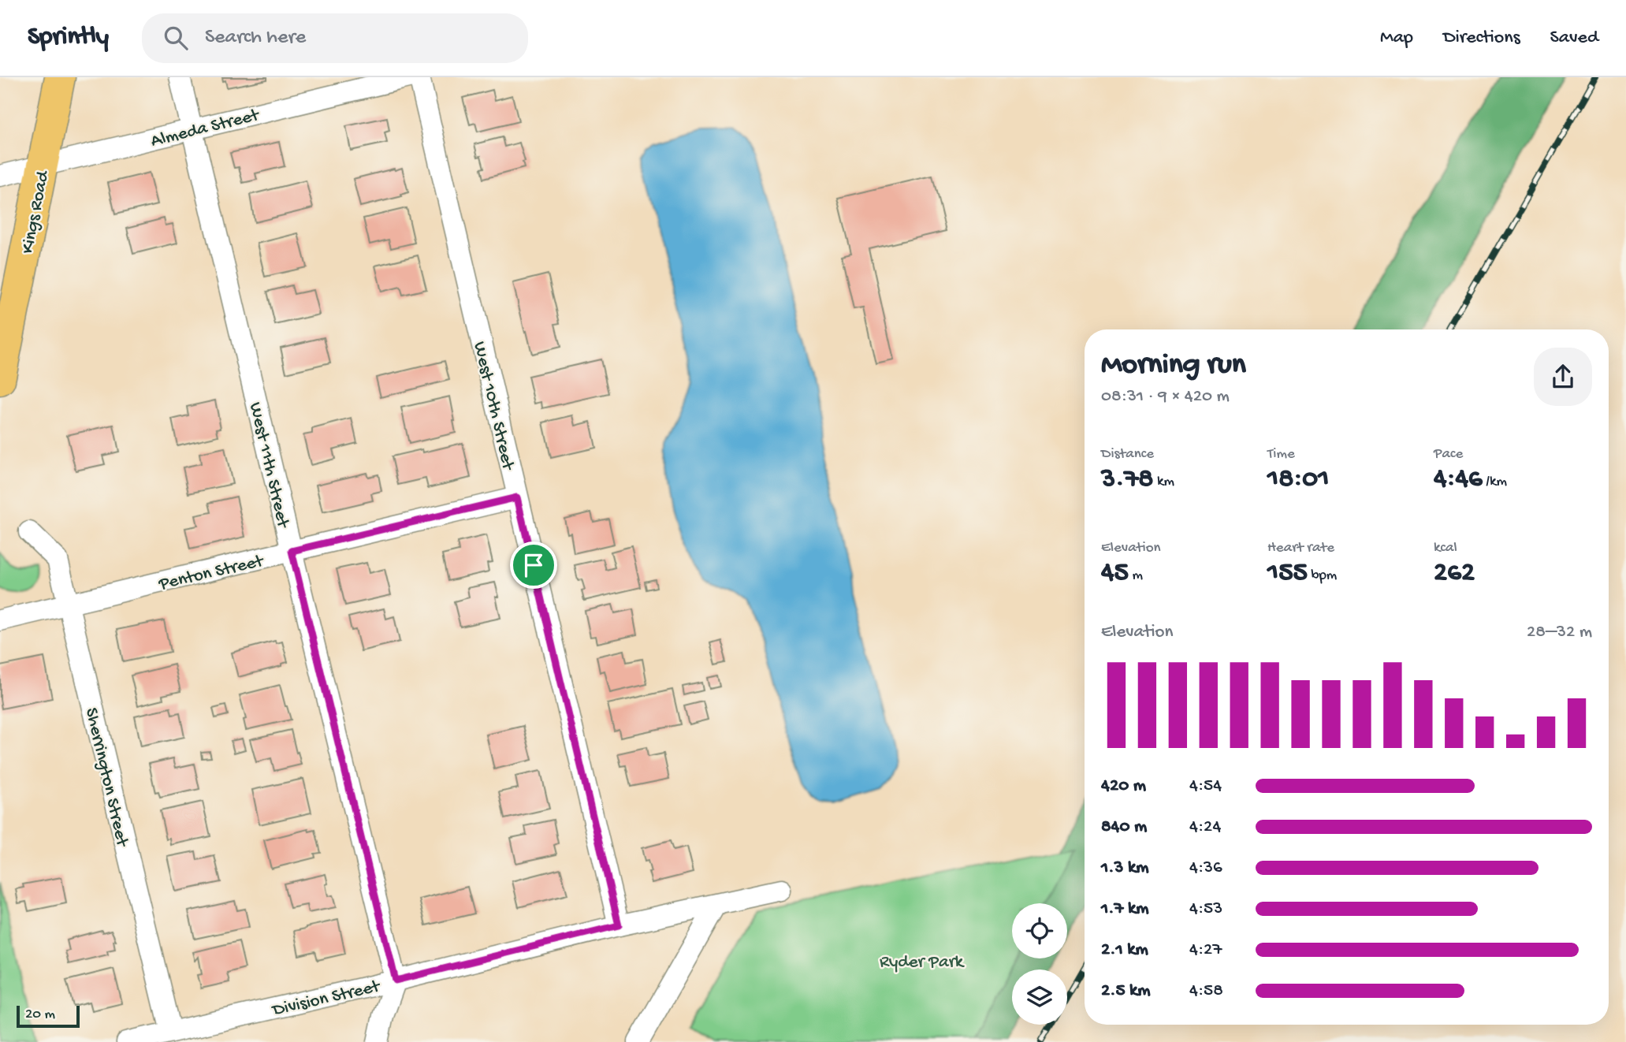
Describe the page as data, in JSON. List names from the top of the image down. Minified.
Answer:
{"streets":{"main road":["Kings Road"],"street":["Almeda Street","West 10th Street","West 11th Street","Penton Street","Sherrington Street","Division Street"]},"crossings":[["Almeda Street","Kings Road"],["Almeda Street","West 11th Street"],["West 10th Street","Penton Street"],["West 10th Street","Division Street"],["West 11th Street","Penton Street"],["West 11th Street","Division Street"],["Penton Street","Sherrington Street"],["Sherrington Street","Division Street"]],"parks":["Ryder Park"],"scale_bar":"20 m","page":{"header":"Sprintly","search":"Search here","nav":["Map","Directions","Saved"],"heading":["Morning run","08:31 · 9 × 420 m"],"stats":[["Distance","3.78 km"],["Time","18:01"],["Pace","4:46 /km"],["Elevation","45 m"],["Heart rate","155 bpm"],["kcal","262"]],"chart":["Elevation","28–32 m"],"list":[{"name":"420 m","note":"4:54"},{"name":"840 m","note":"4:24"},{"name":"1.3 km","note":"4:36"},{"name":"1.7 km","note":"4:53"},{"name":"2.1 km","note":"4:27"},{"name":"2.5 km","note":"4:58"}],"scale":"20 m"}}
